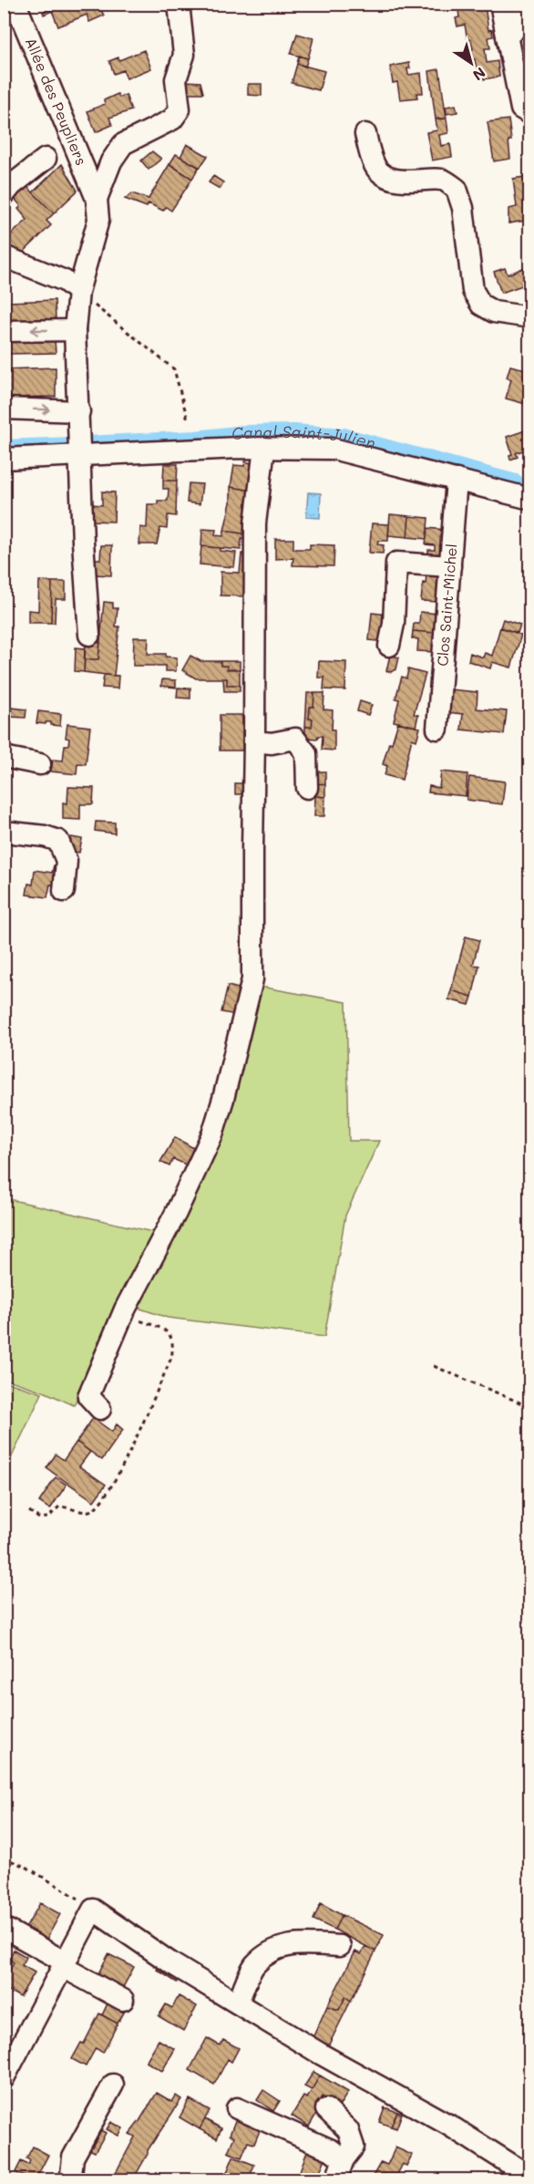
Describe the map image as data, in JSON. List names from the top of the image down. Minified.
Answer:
{"streets":{"street":["Allée des Peupliers","Clos Saint-Michel"]},"water":["Canal Saint-Julien"],"north":"bottom right"}
